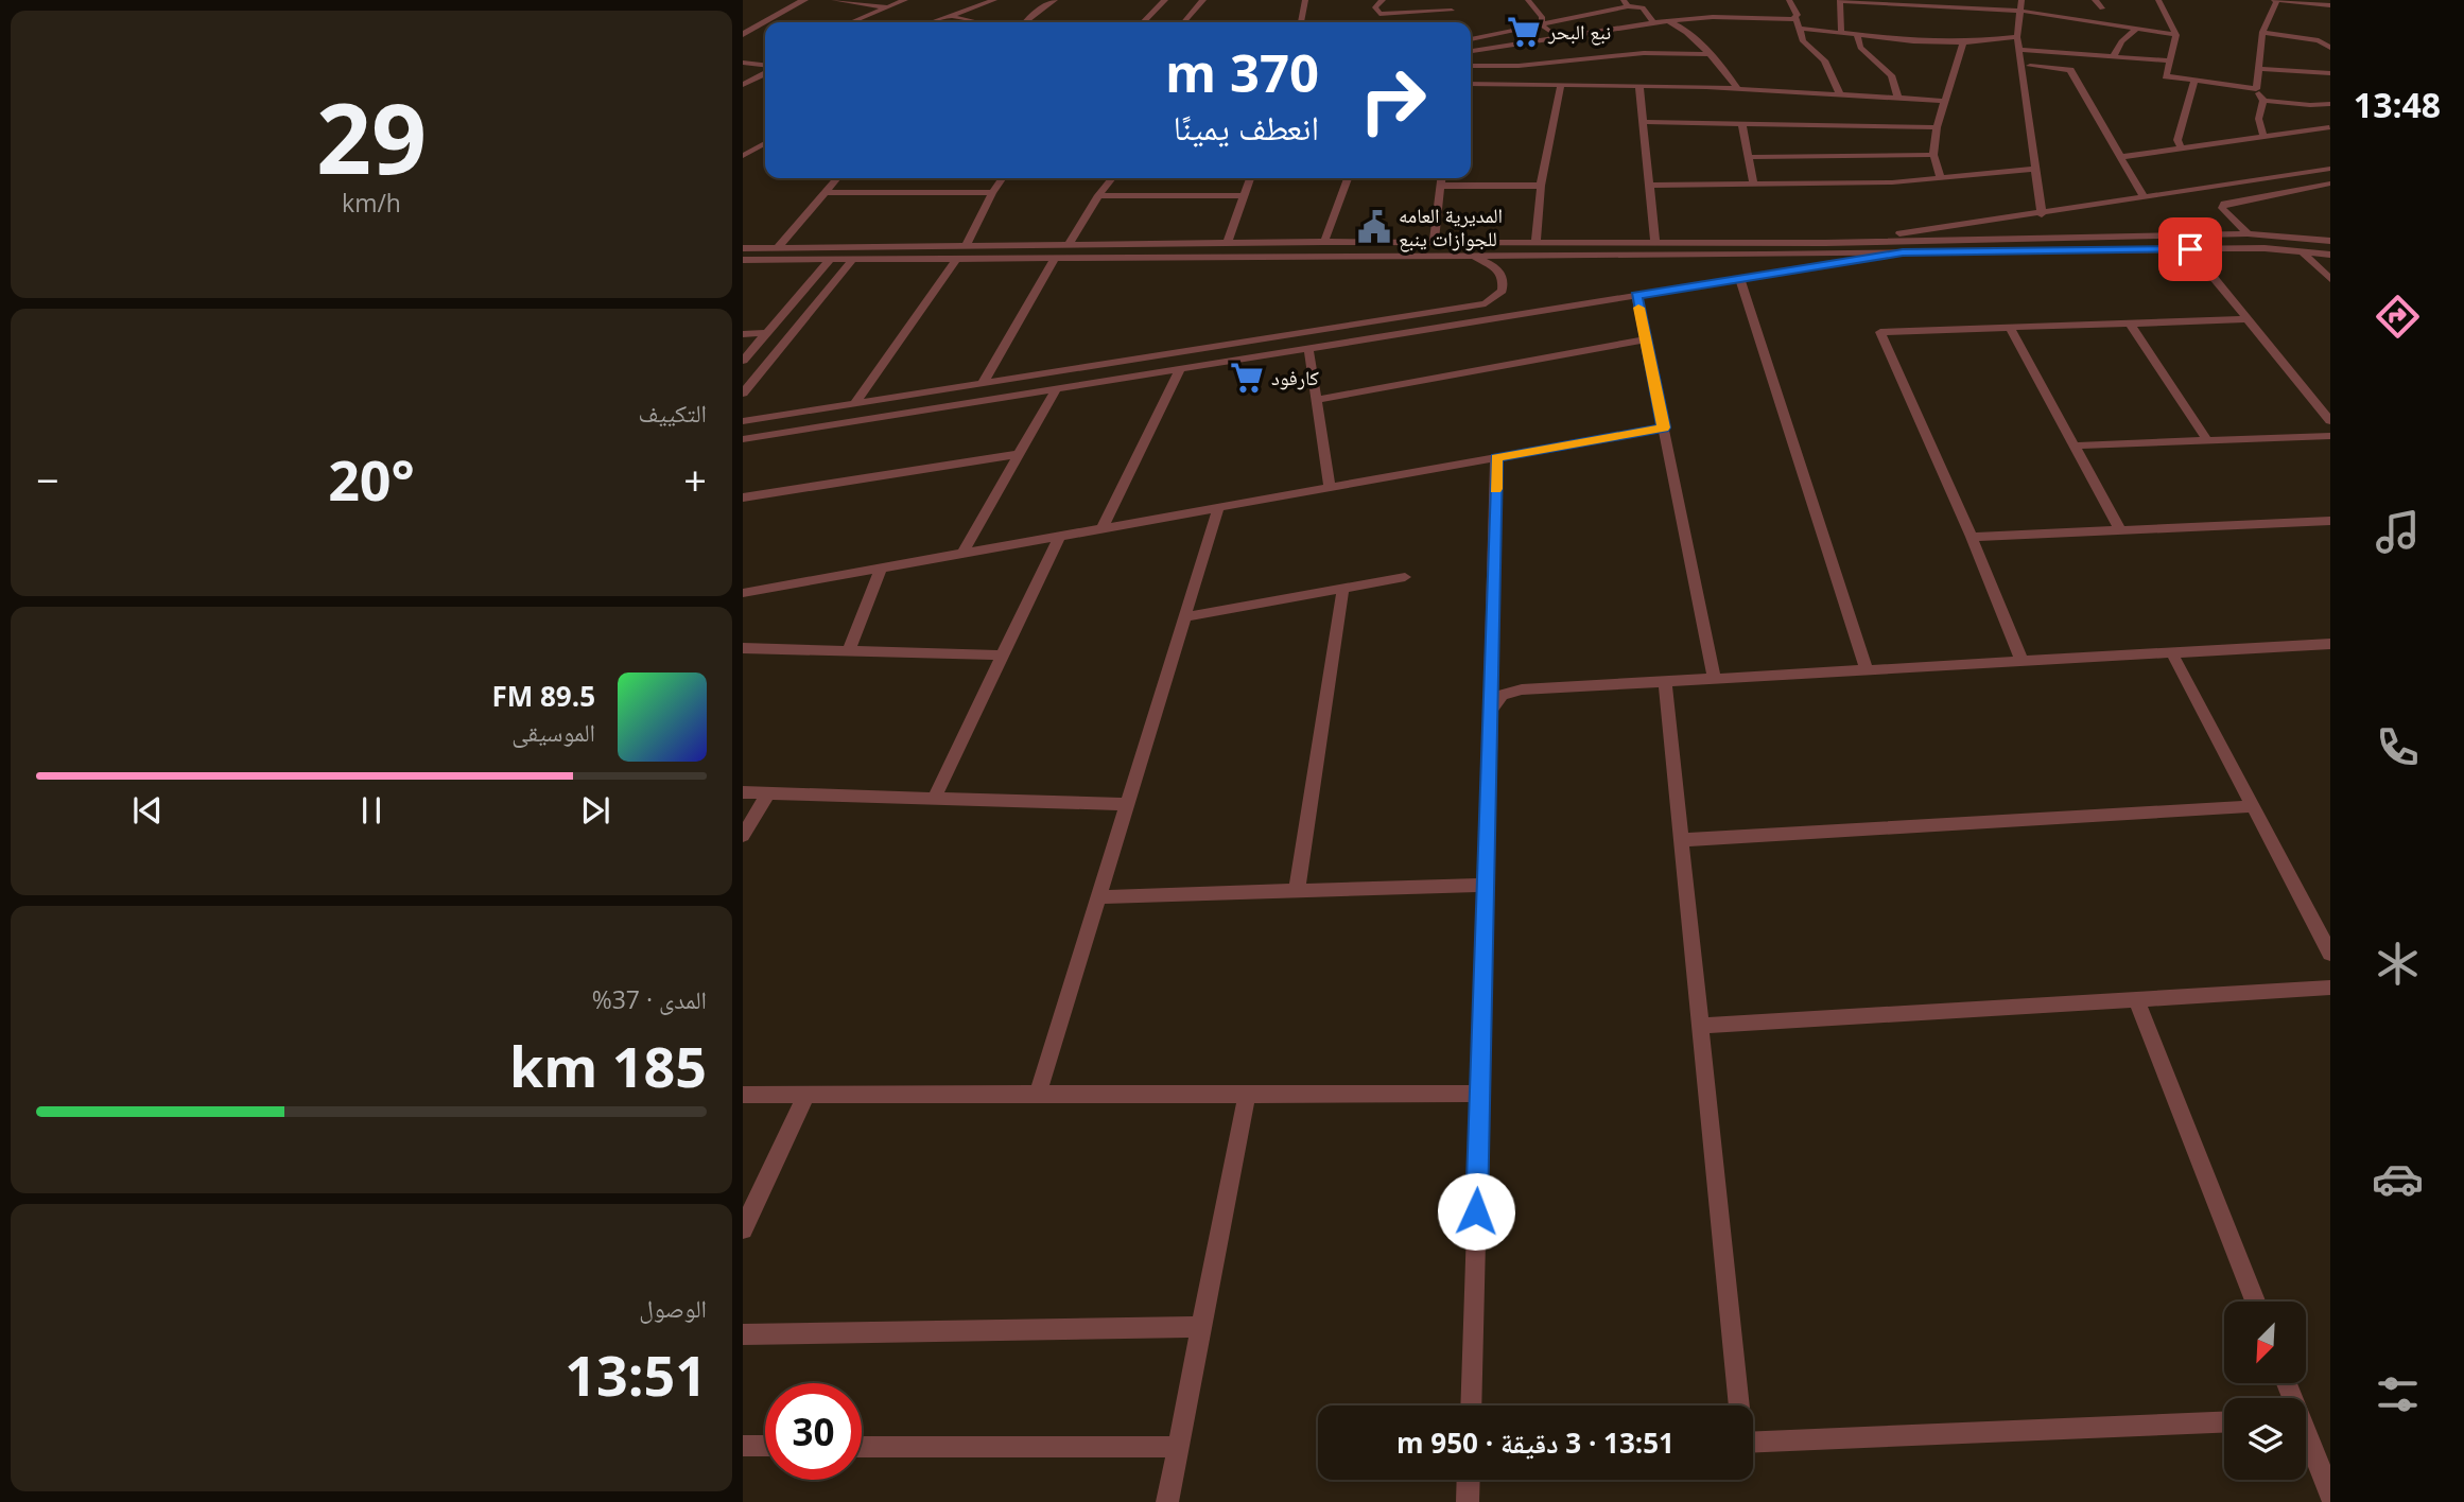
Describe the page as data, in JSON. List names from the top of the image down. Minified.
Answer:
{"places":{"supermarket":["نبع البحر","كارفود"],"public building":["المديرية العامه للجوازات ينبع"]},"north":"bottom left","page":{"tabs":"13:48","tile":[["29","km/h"],"التكييف",["المدى · 37%","185 km"],["الوصول","13:51"]],"turn":["370 m","انعطف يمينًا"],"heat":["−","20°","+"],"song":["89.5 FM","الموسيقى"],"limit":"30","trip":"13:51 · 3 دقيقة · 950 m"}}
